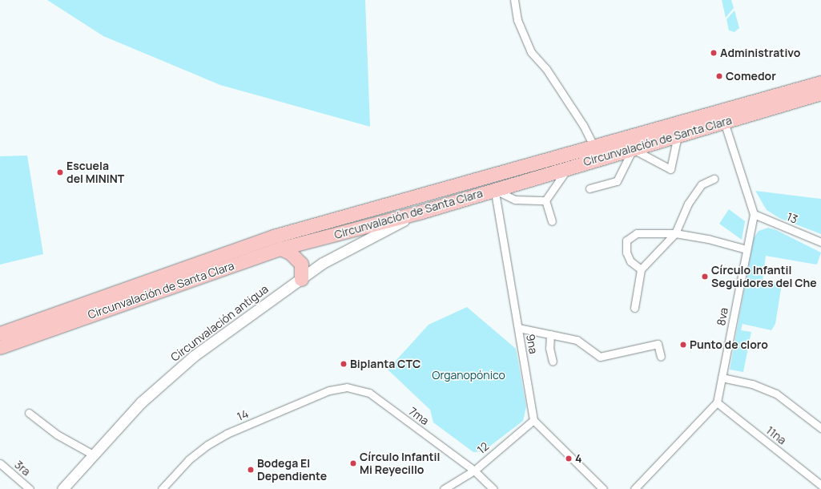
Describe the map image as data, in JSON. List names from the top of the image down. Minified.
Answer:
{"streets":{"highway":["Circunvalación de Santa Clara"],"street":["13","8va","Circunvalación antigua","9na","14","7ma","11na","12","3ra"]},"crossings":[["Circunvalación de Santa Clara","8va"],["Circunvalación de Santa Clara","Circunvalación antigua"],["Circunvalación de Santa Clara","9na"],["13","8va"],["8va","11na"],["9na","12"],["14","7ma"],["7ma","12"]],"parks":["Organopónico"],"places":["Administrativo","Comedor","Escuela del MININT","Círculo Infantil Seguidores del Che","Punto de cloro","Biplanta CTC","4","Círculo Infantil Mi Reyecillo","Bodega El Dependiente"]}
